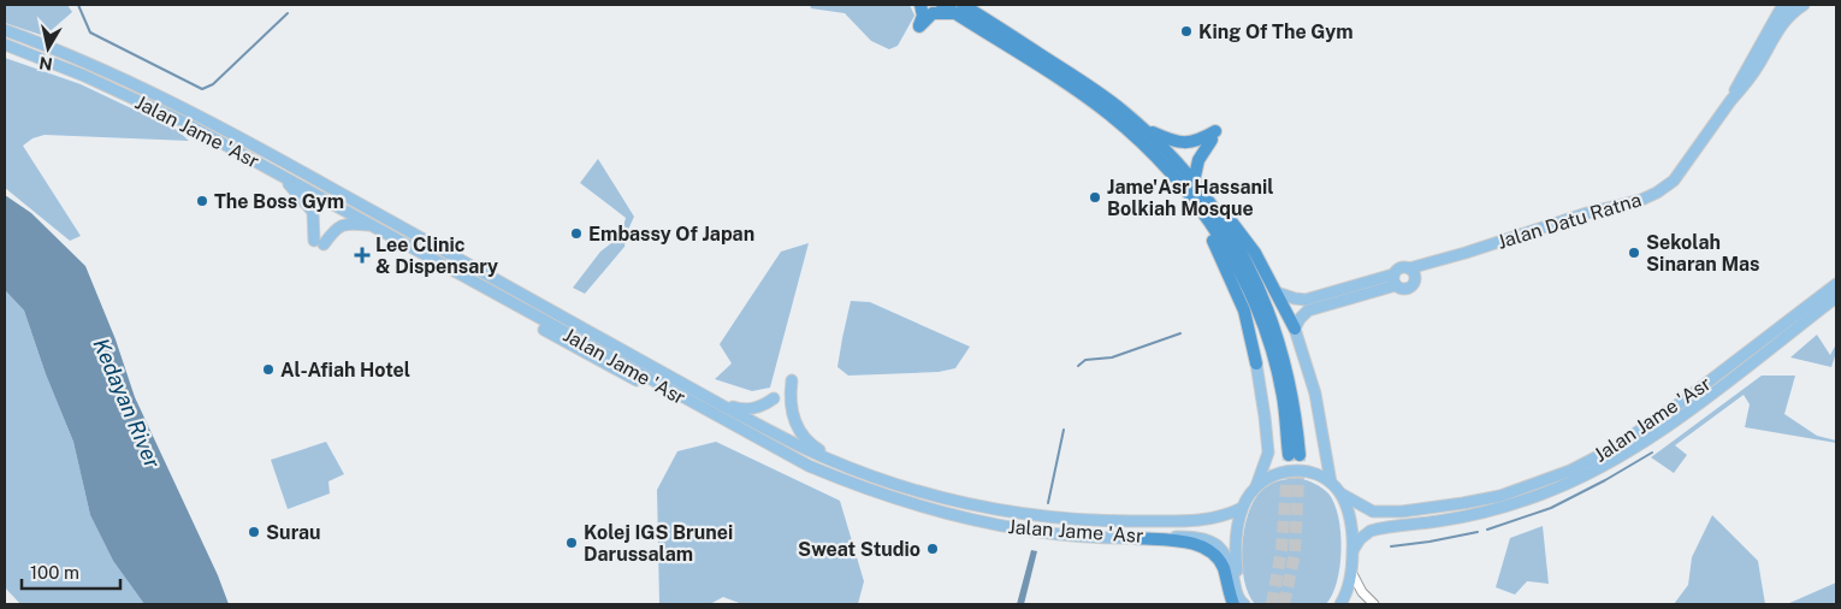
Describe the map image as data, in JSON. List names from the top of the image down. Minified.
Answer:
{"streets":{"main road":["Jalan Jame 'Asr","Jalan Datu Ratna"]},"water":["Kedayan River"],"places":{"other":["King Of The Gym","Jame'Asr Hassanil Bolkiah Mosque","The Boss Gym","Embassy Of Japan","Sekolah Sinaran Mas","Al-Afiah Hotel","Surau","Kolej IGS Brunei Darussalam","Sweat Studio"],"health":["Lee Clinic & Dispensary"]},"scale_bar":"100 m","north":"bottom"}
